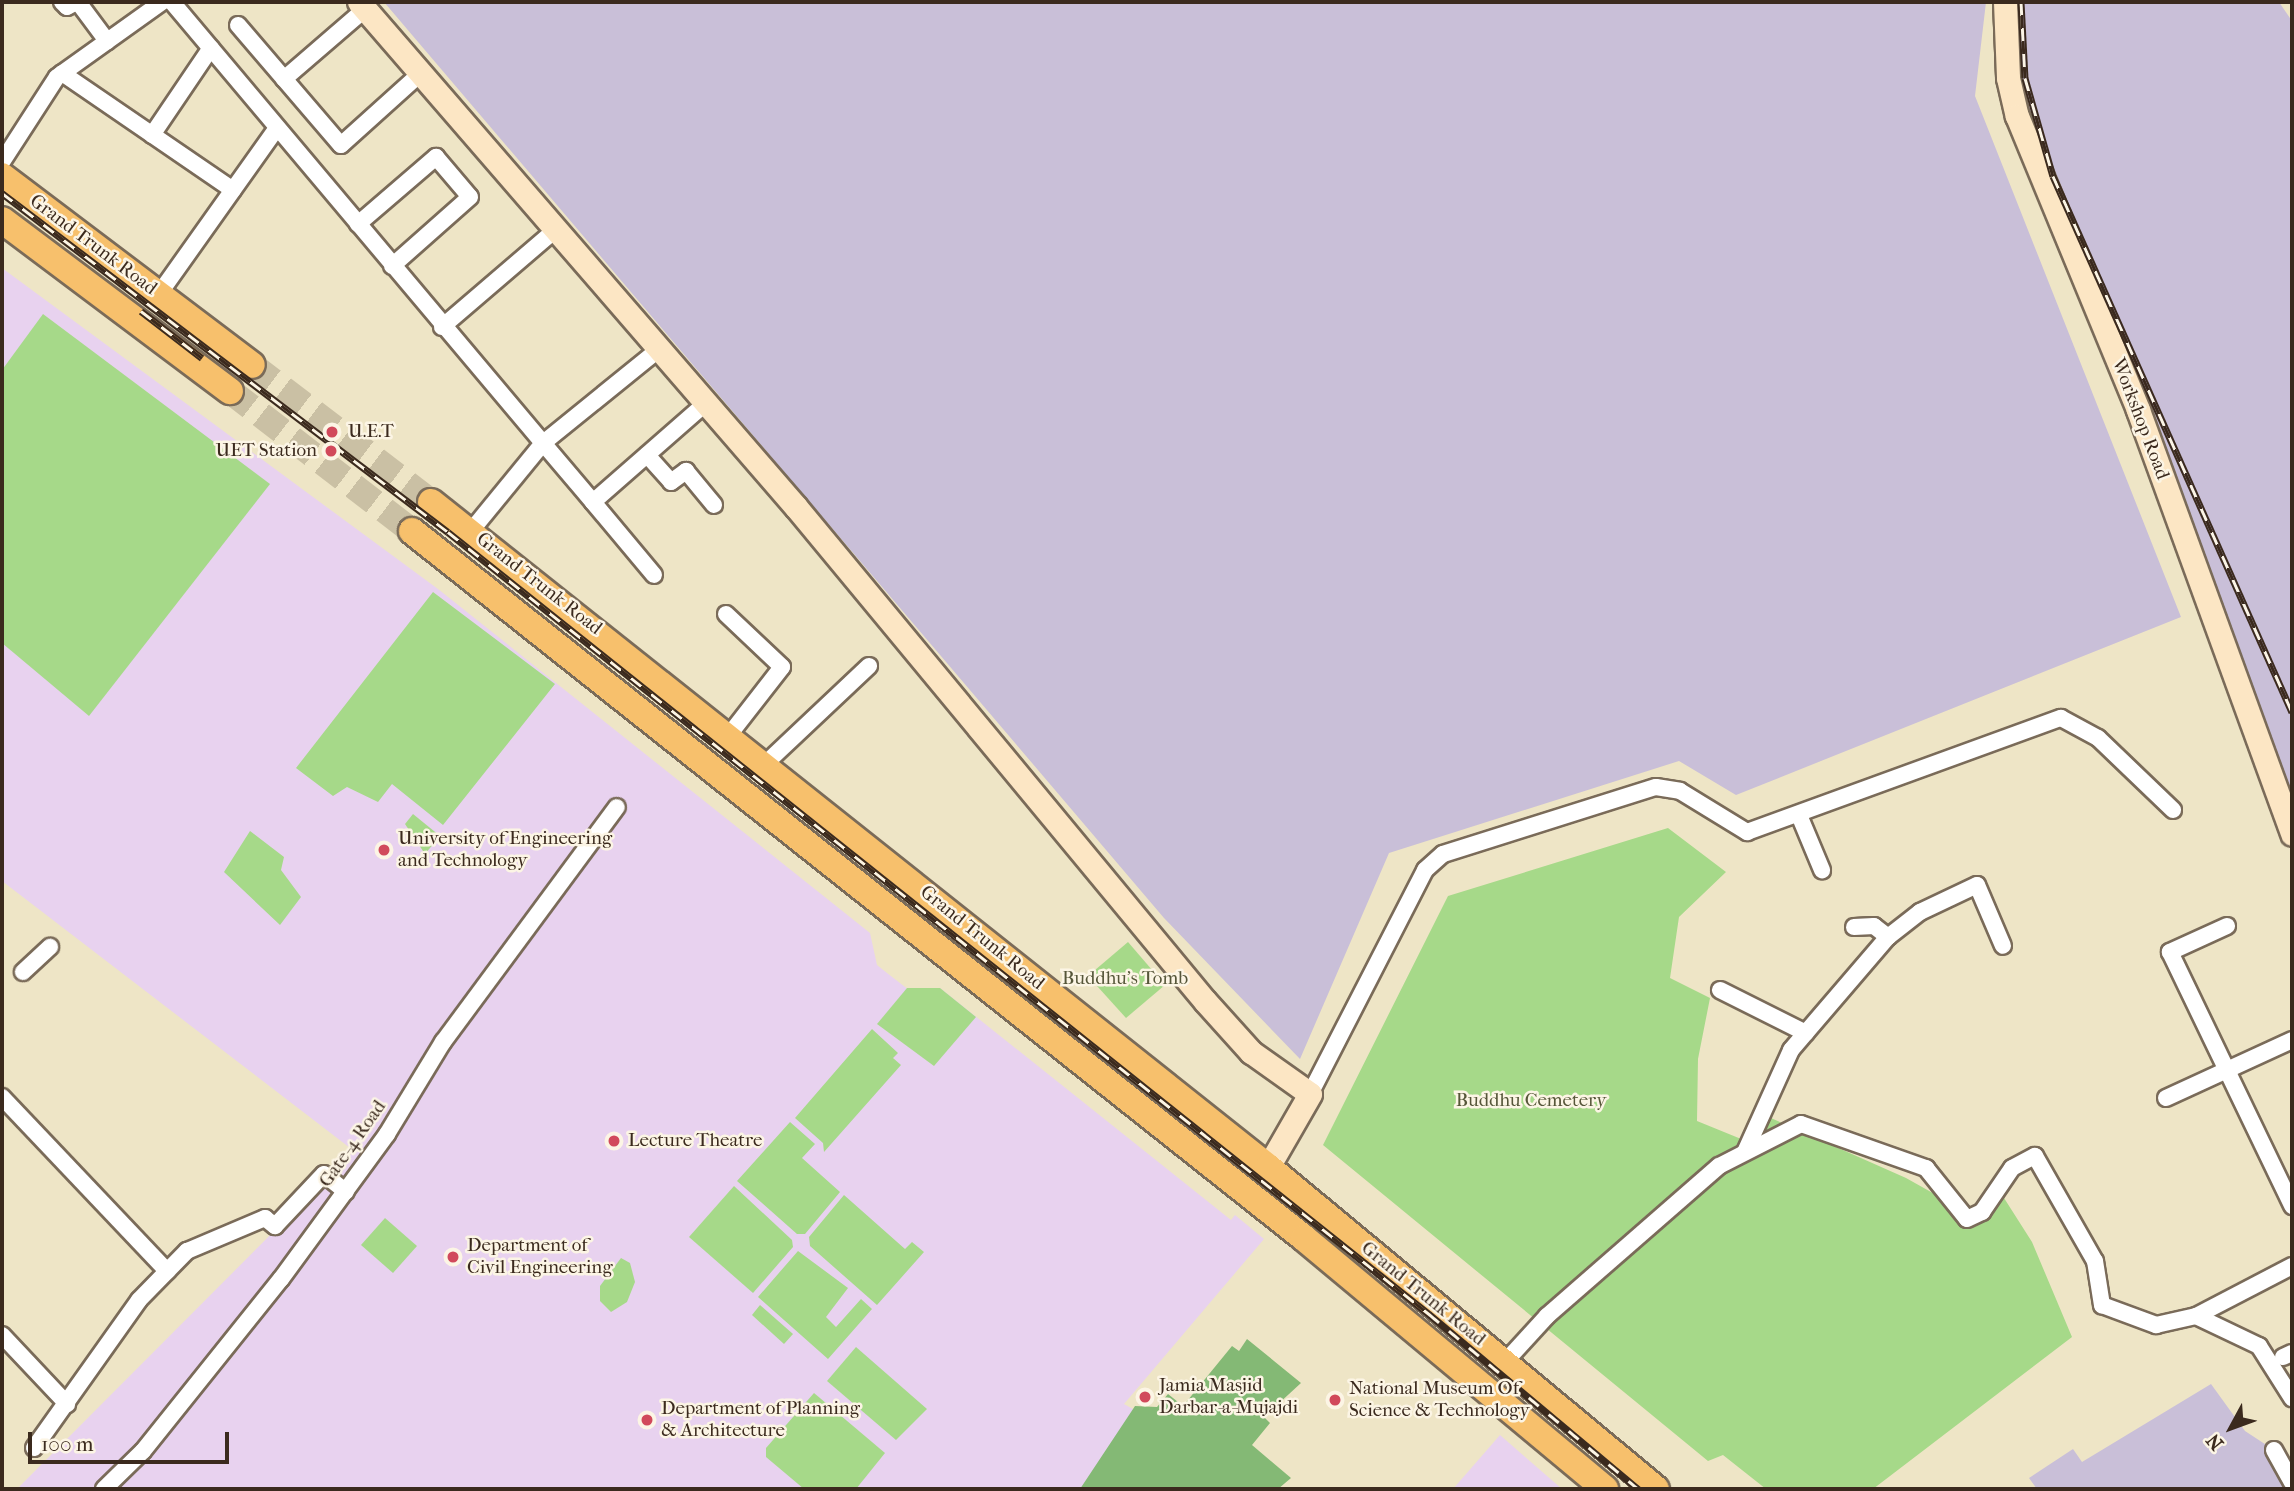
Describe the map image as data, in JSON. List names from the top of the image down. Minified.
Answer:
{"streets":{"main road":["Grand Trunk Road"],"street":["Workshop Road","Gate-4 Road"]},"parks":["Buddhu's Tomb","Buddhu Cemetery"],"places":["U.E.T","UET Station","University of Engineering and Technology","Lecture Theatre","Department of Civil Engineering","Jamia Masjid Darbar-a-Mujajdi","National Museum Of Science & Technology","Department of Planning & Architecture"],"scale_bar":"100 m","north":"bottom left"}
